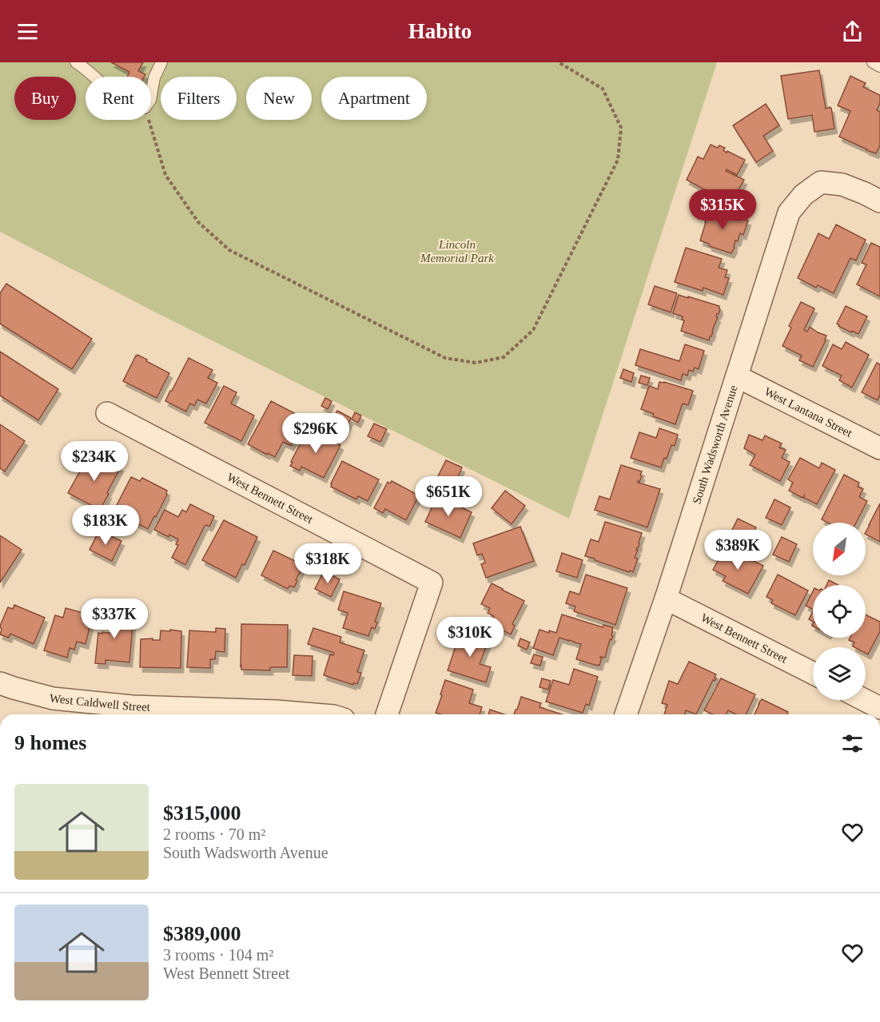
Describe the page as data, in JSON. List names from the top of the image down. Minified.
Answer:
{"streets":{"street":["West Lantana Street","South Wadsworth Avenue","West Bennett Street","West Caldwell Street"]},"crossings":[["West Lantana Street","South Wadsworth Avenue"],["South Wadsworth Avenue","West Bennett Street"]],"parks":["Lincoln Memorial Park"],"north":"bottom left","page":{"header":"Habito","chip":["Buy","Rent","Filters","New","Apartment"],"price":["$315K","$296K","$234K","$651K","$183K","$389K","$318K","$337K","$310K"],"heading":"9 homes","list":[{"name":"$315,000","note":"2 rooms · 70 m² · South Wadsworth Avenue"},{"name":"$389,000","note":"3 rooms · 104 m² · West Bennett Street"}]}}
